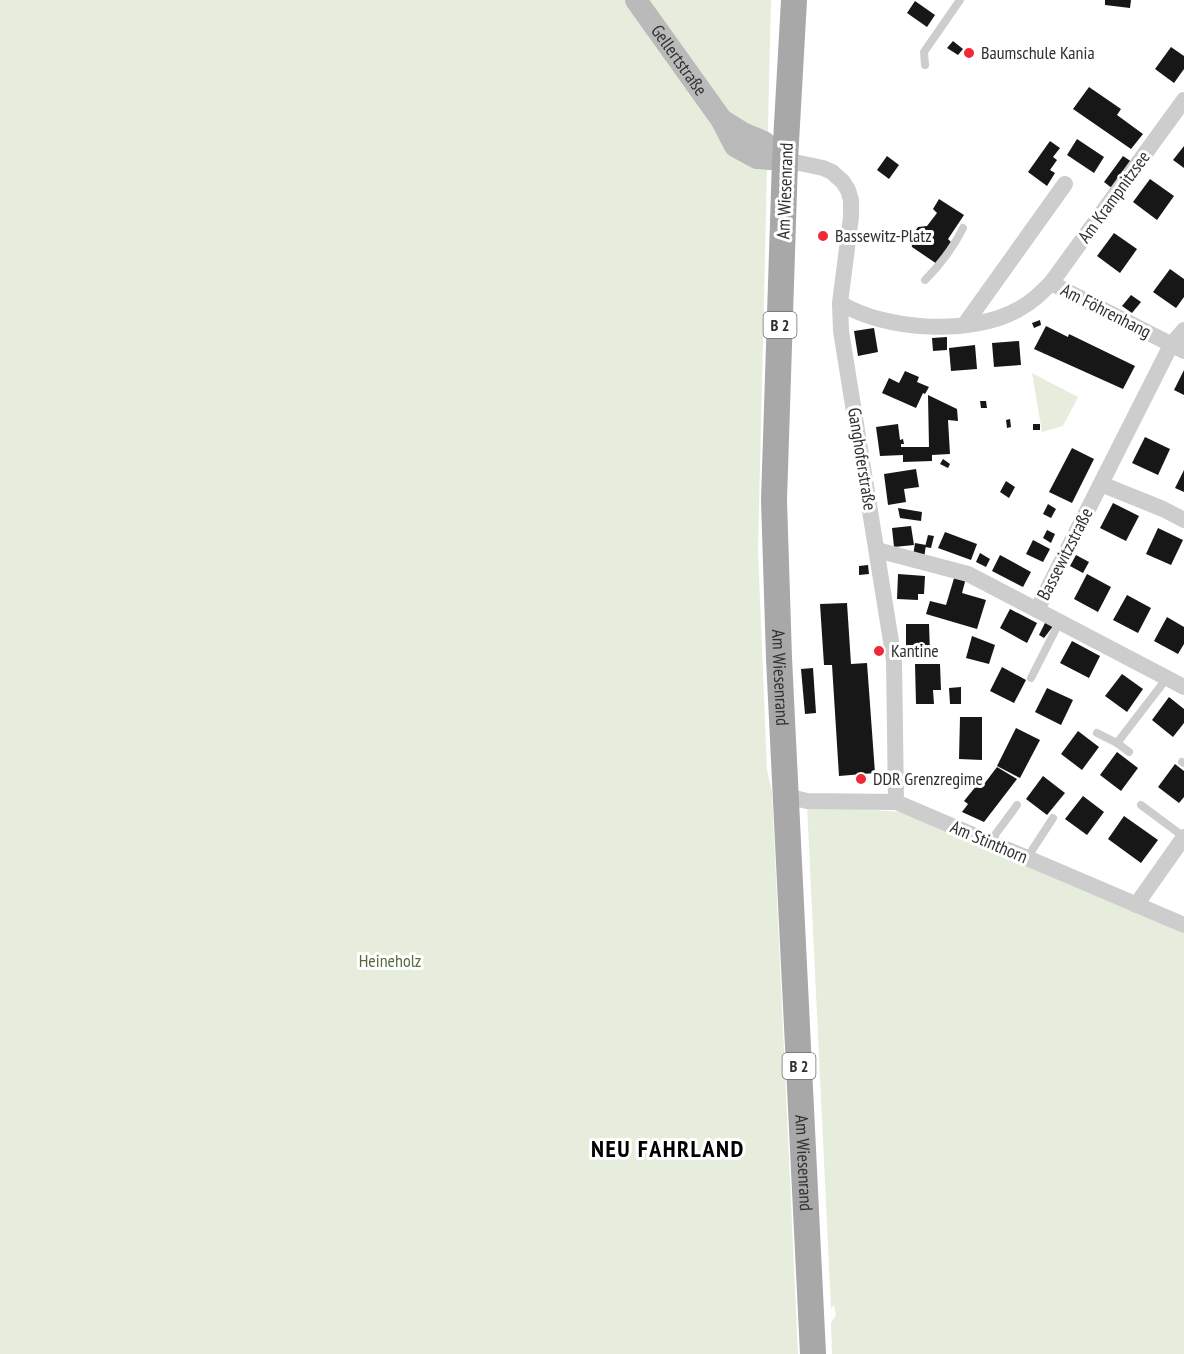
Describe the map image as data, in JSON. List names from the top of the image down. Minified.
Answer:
{"streets":{"main road":["Am Wiesenrand","B 2"],"street":["Gellertstraße","Am Krampnitzsee","Am Föhrenhang","Ganghoferstraße","Bassewitzstraße","Am Stinthorn"]},"crossings":[["Gellertstraße","Am Wiesenrand"],["Gellertstraße","Ganghoferstraße"],["Am Wiesenrand","Ganghoferstraße"],["Am Wiesenrand","Am Stinthorn"],["Am Krampnitzsee","Am Föhrenhang"],["Am Föhrenhang","Ganghoferstraße"],["Am Föhrenhang","Bassewitzstraße"],["Ganghoferstraße","Bassewitzstraße"],["Ganghoferstraße","Am Stinthorn"]],"districts":["NEU FAHRLAND"],"parks":["Heineholz"],"places":["Baumschule Kania","Bassewitz-Platz","Kantine","DDR Grenzregime"]}
